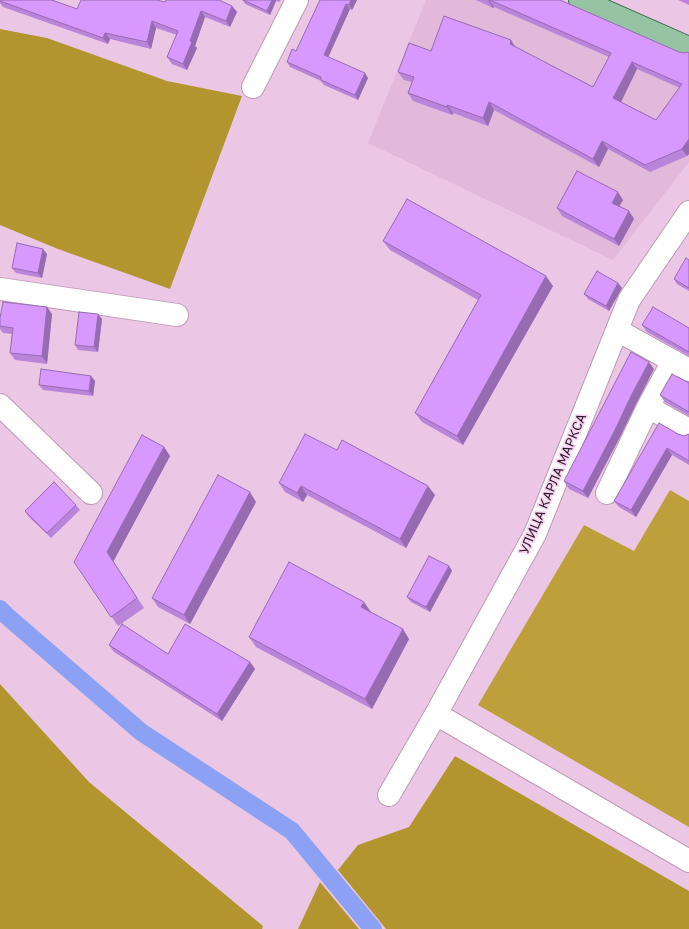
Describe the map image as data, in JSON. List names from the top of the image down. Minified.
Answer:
{"streets":{"street":["УЛИЦА КАРЛА МАРКСА"]}}
